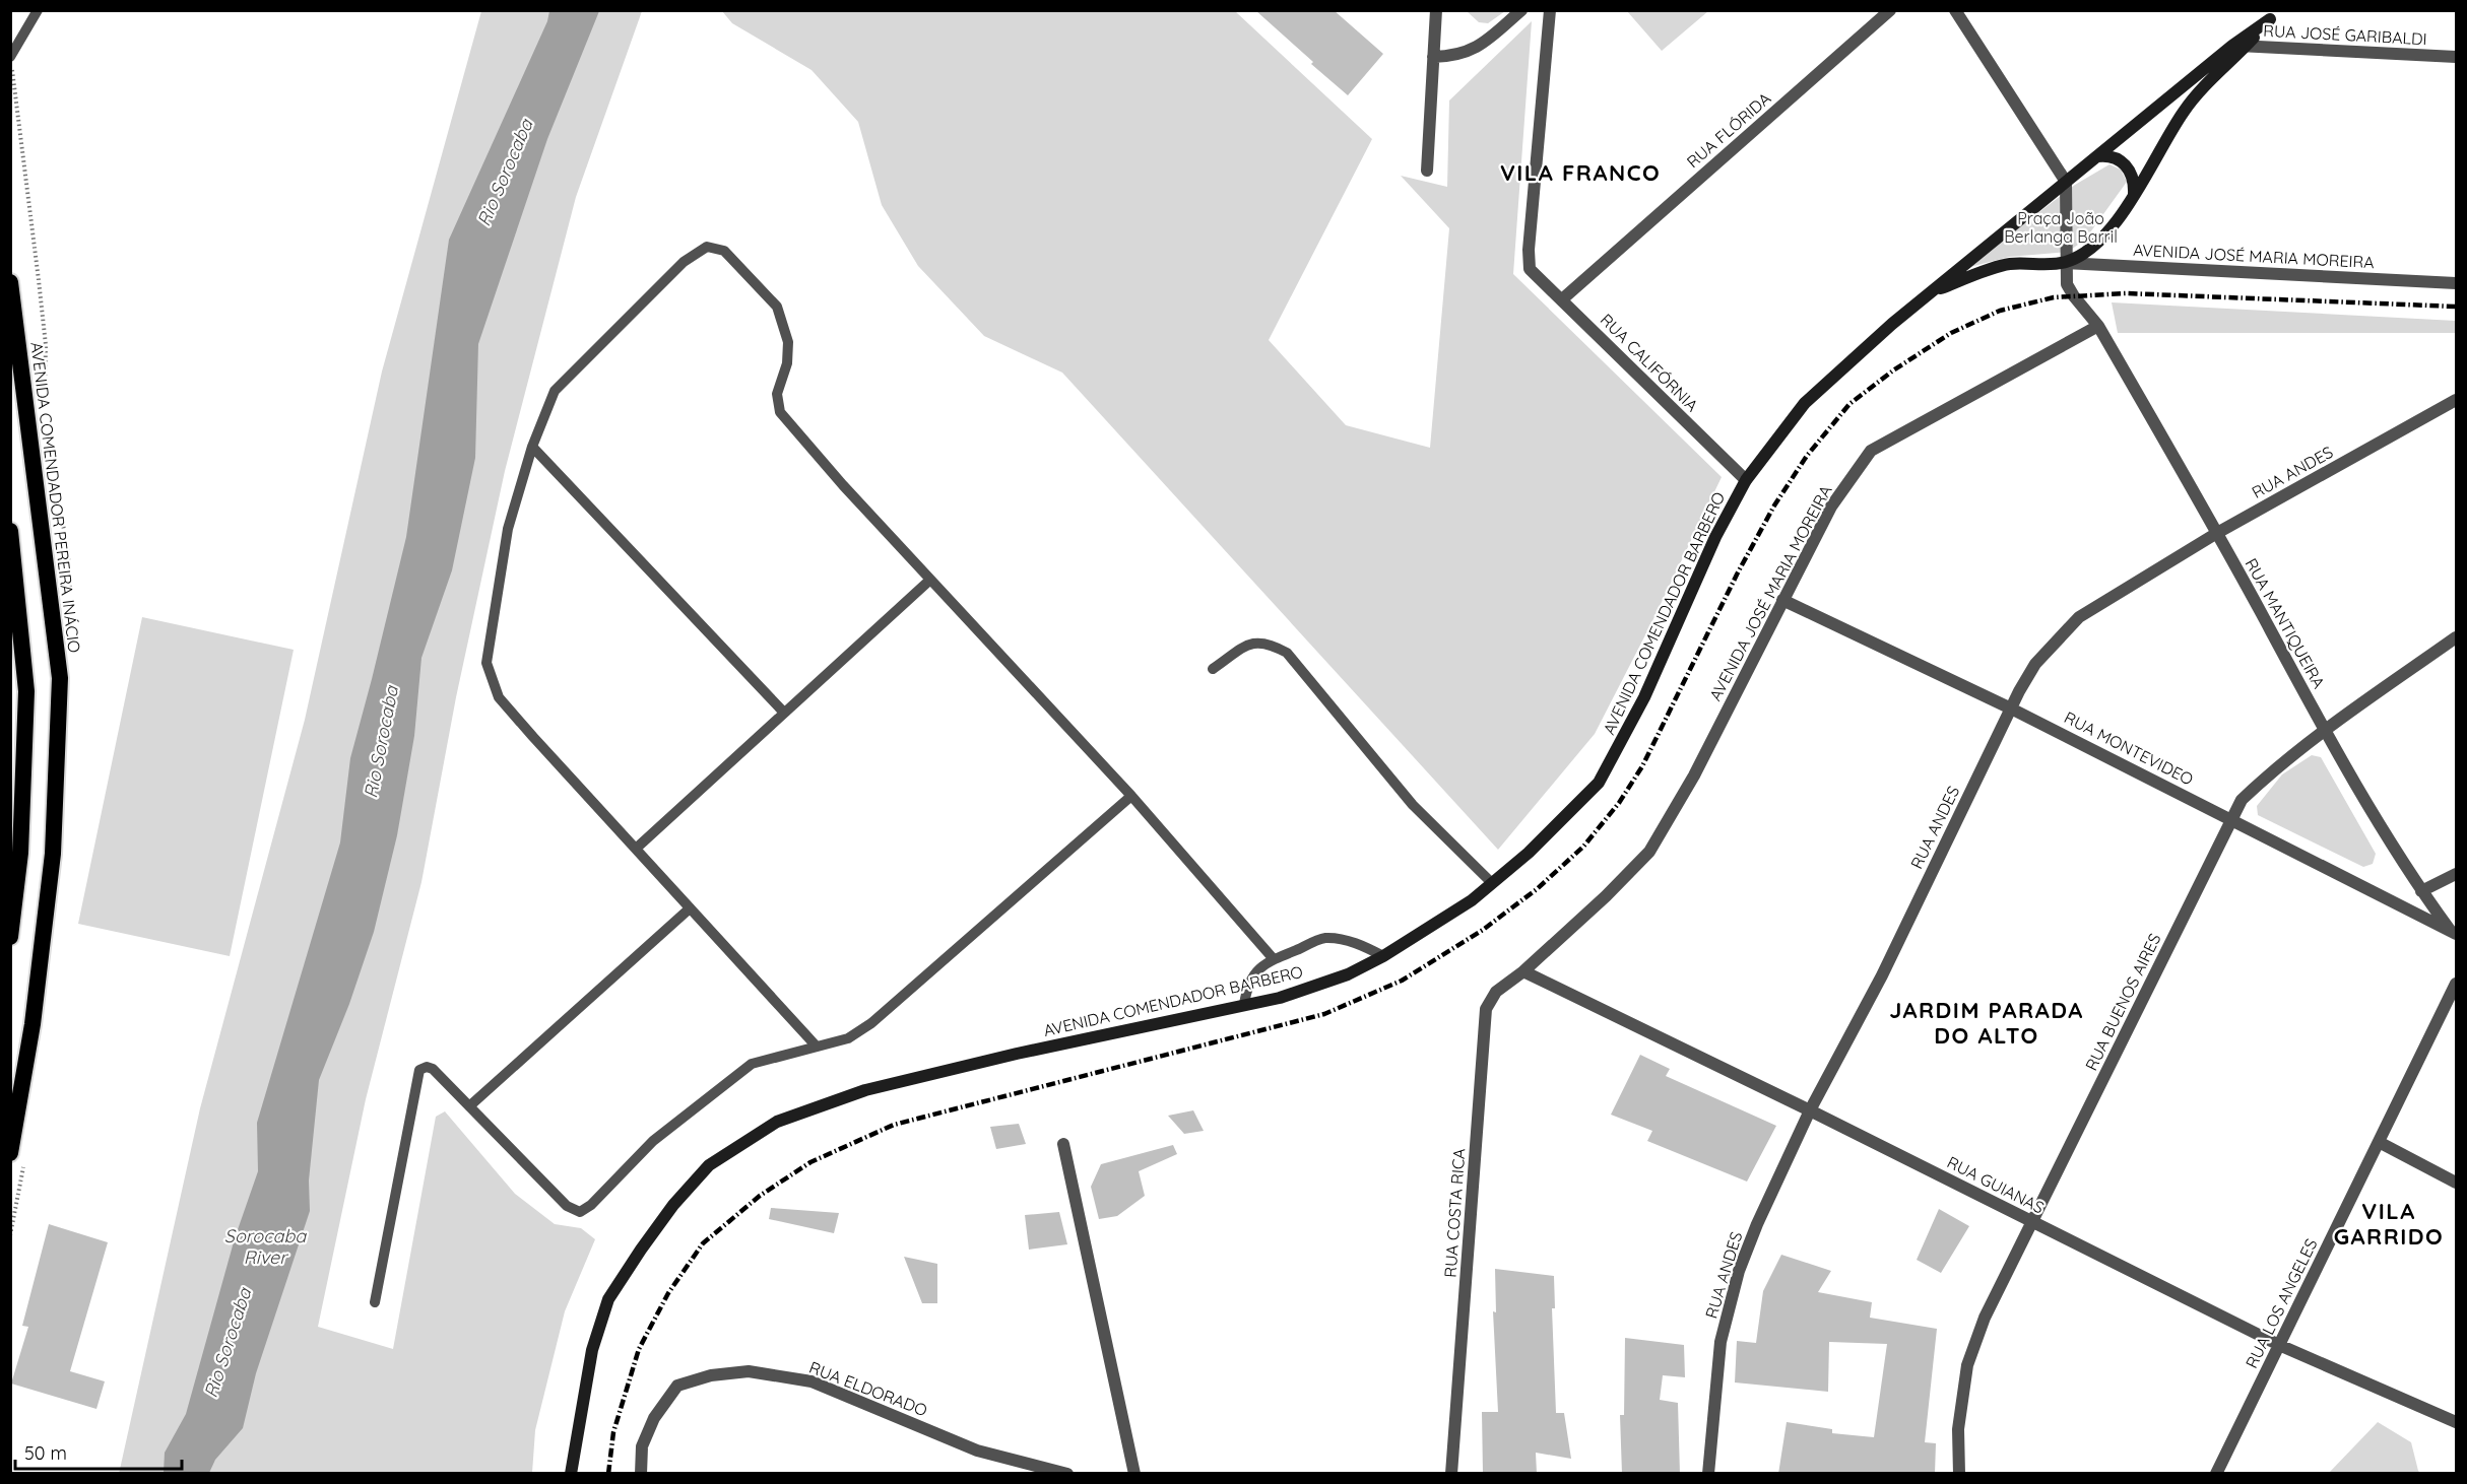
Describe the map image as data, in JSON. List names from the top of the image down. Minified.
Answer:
{"streets":{"highway":["AVENIDA COMENDADOR PEREIRA INÁCIO"],"main road":["AVENIDA COMENDADOR BARBERO"],"street":["RUA JOSÉ GARIBALDI","RUA FLÓRIDA","AVENIDA JOSÉ MARIA MOREIRA","RUA CALIFÓRNIA","RUA ANDES","RUA MANTIQUEIRA","RUA MONTEVIDEO","RUA BUENOS AIRES","RUA GUIANAS","RUA COSTA RICA","RUA LOS ANGELES","RUA ELDORADO"]},"crossings":[["RUA JOSÉ GARIBALDI","AVENIDA COMENDADOR BARBERO"],["RUA FLÓRIDA","RUA CALIFÓRNIA"],["AVENIDA JOSÉ MARIA MOREIRA","AVENIDA COMENDADOR BARBERO"],["AVENIDA JOSÉ MARIA MOREIRA","RUA MANTIQUEIRA"],["AVENIDA JOSÉ MARIA MOREIRA","RUA MONTEVIDEO"],["AVENIDA JOSÉ MARIA MOREIRA","RUA GUIANAS"],["AVENIDA JOSÉ MARIA MOREIRA","RUA COSTA RICA"],["RUA CALIFÓRNIA","AVENIDA COMENDADOR BARBERO"],["RUA ANDES","RUA MANTIQUEIRA"],["RUA ANDES","RUA MONTEVIDEO"],["RUA ANDES","RUA GUIANAS"],["RUA MANTIQUEIRA","RUA MONTEVIDEO"],["RUA MANTIQUEIRA","RUA BUENOS AIRES"],["RUA MONTEVIDEO","RUA BUENOS AIRES"],["RUA BUENOS AIRES","RUA GUIANAS"],["RUA GUIANAS","RUA COSTA RICA"],["RUA GUIANAS","RUA LOS ANGELES"]],"districts":["VILA FRANCO","JARDIM PARADA DO ALTO","VILA GARRIDO"],"water":["Rio Sorocaba","Sorocaba River"],"parks":["Praça João Berlanga Barril"],"scale_bar":"50 m"}
